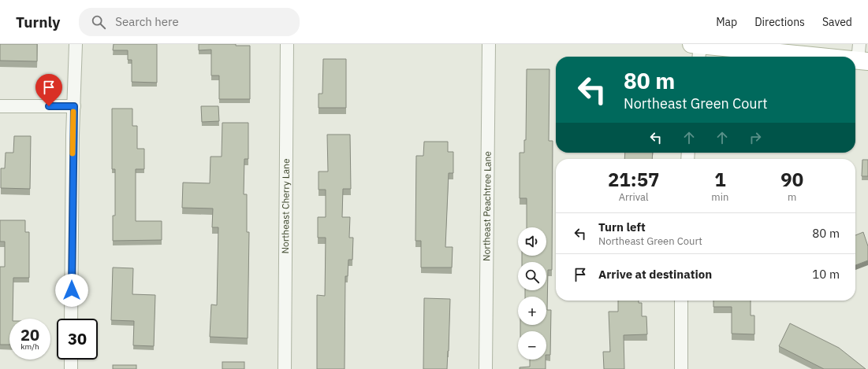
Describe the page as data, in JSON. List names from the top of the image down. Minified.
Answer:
{"streets":{"street":["Northeast Cherry Lane","Northeast Peachtree Lane"]},"page":{"header":"Turnly","search":"Search here","nav":["Map","Directions","Saved"],"turn":["80 m","Northeast Green Court"],"eta":["21:57","Arrival","1","min","90","m"],"list":[{"name":"Turn left","note":"Northeast Green Court","value":"80 m"},{"name":"Arrive at destination","value":"10 m"}],"map_buttons":["+","−"],"speed":"20 km/h","limit":"30"}}
